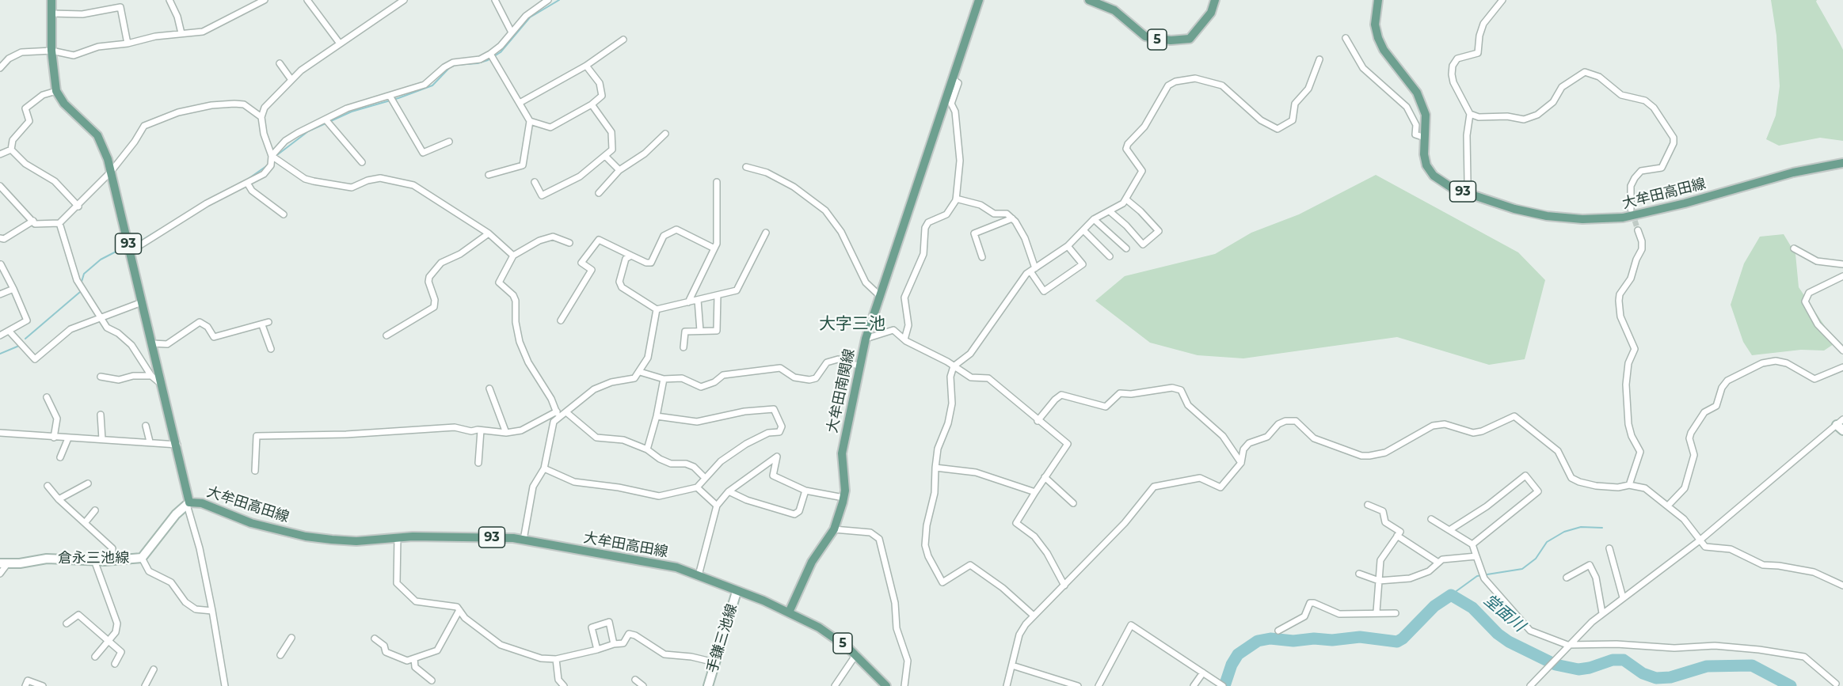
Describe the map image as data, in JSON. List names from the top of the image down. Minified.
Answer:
{"streets":{"main road":["5","93","大牟田高田線","大牟田南関線","倉永三池線","手鎌三池線"]},"crossings":[["5","大牟田高田線"],["5","大牟田南関線"],["大牟田高田線","大牟田南関線"],["大牟田高田線","倉永三池線"],["大牟田高田線","手鎌三池線"]],"districts":["大字三池"],"water":["堂面川"]}
